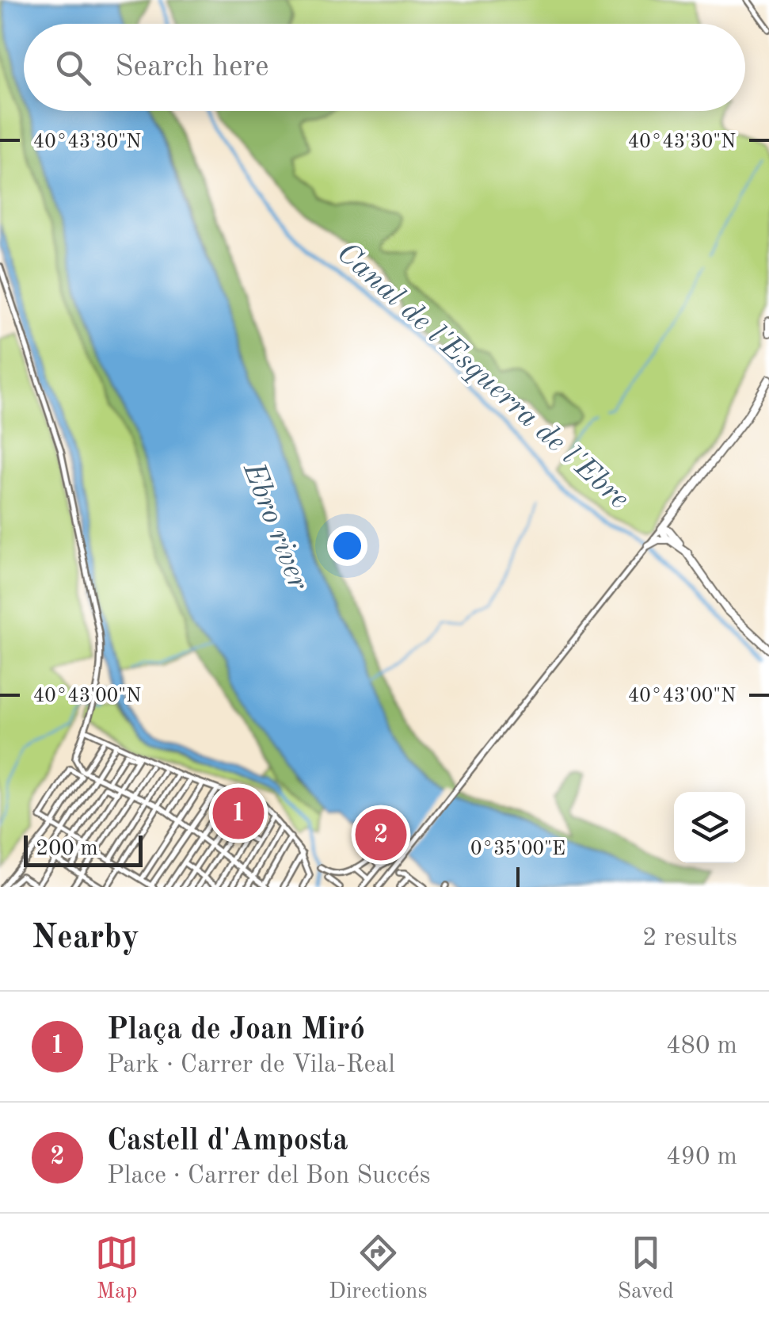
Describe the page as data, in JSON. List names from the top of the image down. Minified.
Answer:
{"water":["Canal de l'Esquerra de l'Ebre","Ebro river"],"scale_bar":"200 m","page":{"search":"Search here","pins":["1","2"],"scale":"200 m","heading":["Nearby","2 results"],"list":[{"mark":"1","name":"Plaça de Joan Miró","note":"Park · Carrer de Vila-Real","value":"480 m"},{"mark":"2","name":"Castell d'Amposta","note":"Place · Carrer del Bon Succés","value":"490 m"}],"nav":["Map","Directions","Saved"]},"coordinates":["40°43'30\"N","40°43'00\"N","0°35'00\"E"]}
